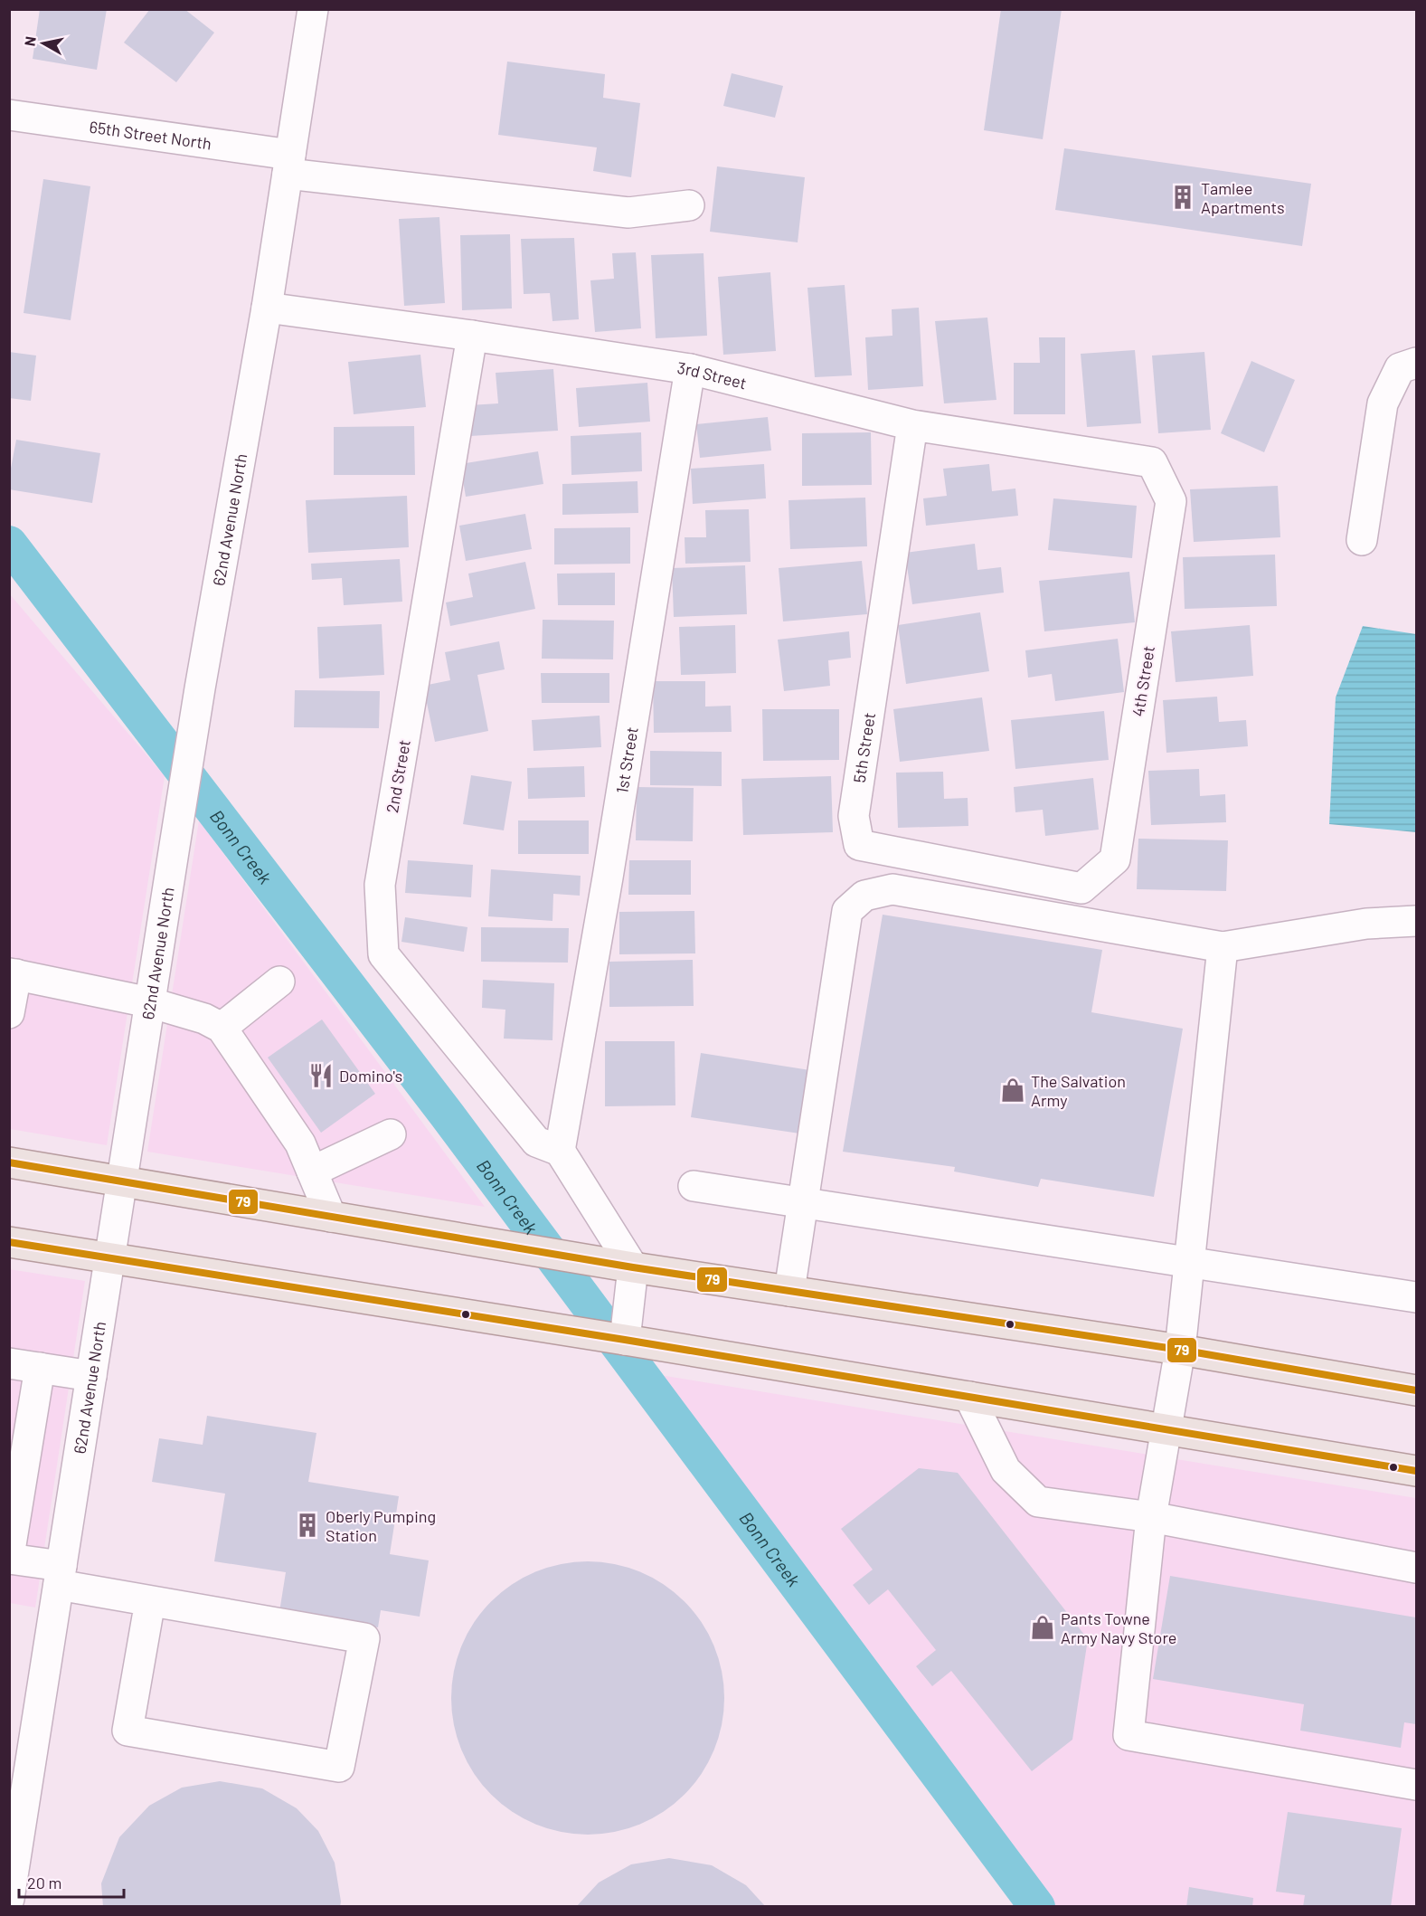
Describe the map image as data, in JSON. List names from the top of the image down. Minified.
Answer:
{"streets":{"street":["65th Street North","3rd Street","62nd Avenue North","4th Street","5th Street","1st Street","2nd Street"]},"crossings":[["65th Street North","62nd Avenue North"],["3rd Street","62nd Avenue North"],["3rd Street","4th Street"],["3rd Street","5th Street"],["3rd Street","1st Street"],["3rd Street","2nd Street"],["4th Street","5th Street"],["1st Street","2nd Street"]],"water":["Bonn Creek"],"places":{"building":["Tamlee Apartments","Oberly Pumping Station"],"restaurant":["Domino's"],"shop":["The Salvation Army","Pants Towne Army Navy Store"]},"lines":["transit line 79"],"scale_bar":"20 m","north":"left"}
